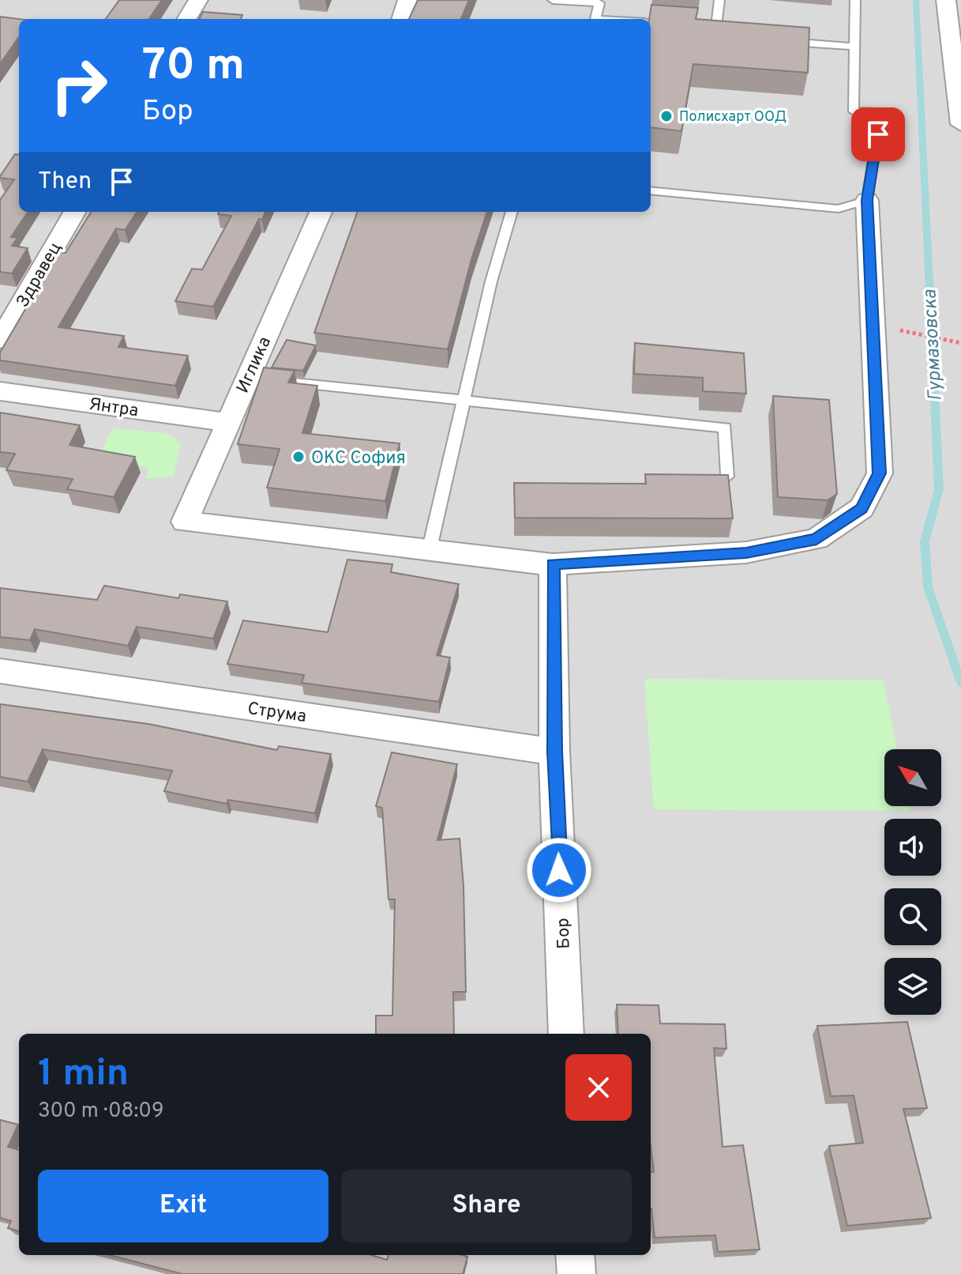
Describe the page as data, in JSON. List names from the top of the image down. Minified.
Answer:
{"streets":{"street":["Здравец","Иглика","Янтра","Струма","Бор"]},"crossings":[["Иглика","Янтра"],["Струма","Бор"]],"water":["Гурмазовска"],"places":["Полисхарт ООД","ОКС София"],"north":"top left","page":{"turn":["70 m","Бор"],"then":"Then","heading":["1 min","300 m · 08:09"],"buttons":["Exit","Share"]}}
